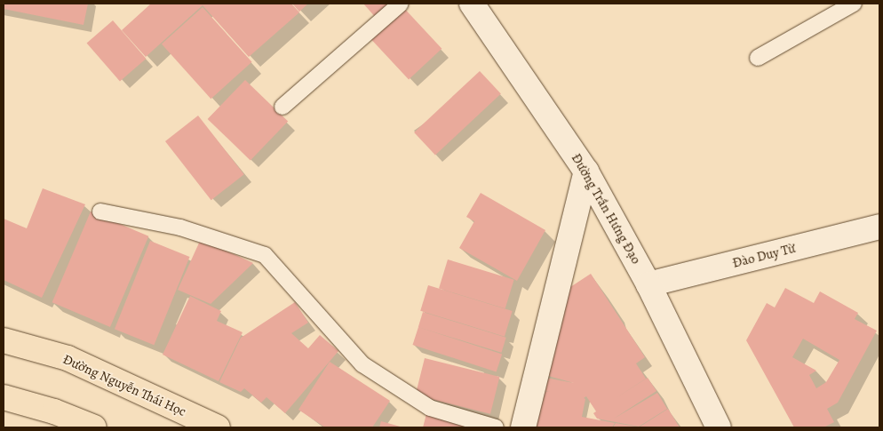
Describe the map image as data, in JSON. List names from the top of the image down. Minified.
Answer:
{"streets":{"main road":["Đường Nguyễn Thái Học"],"street":["Đường Trần Hưng Đạo","Đào Duy Từ"]},"crossings":[["Đường Trần Hưng Đạo","Đào Duy Từ"]]}
